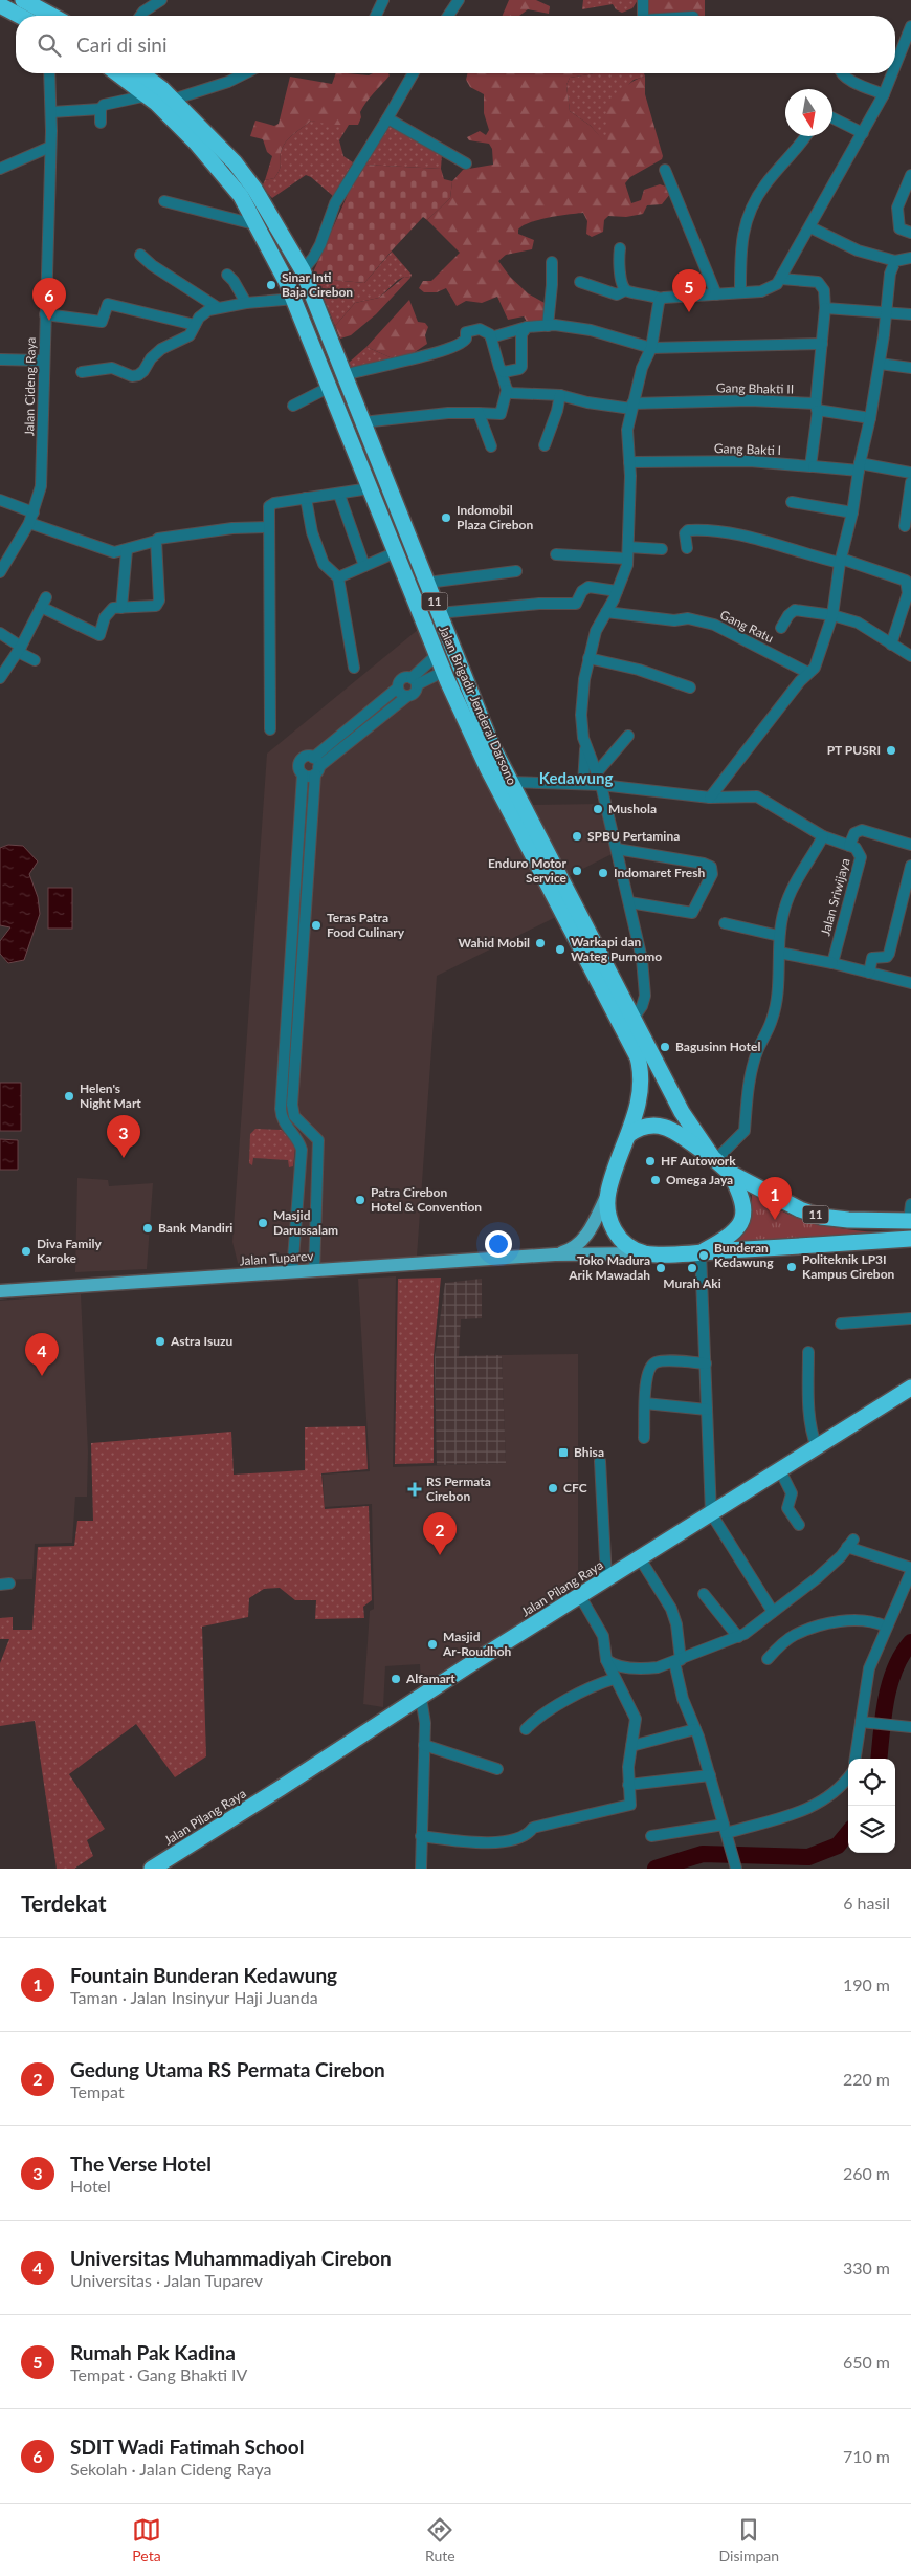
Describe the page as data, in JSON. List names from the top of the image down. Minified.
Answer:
{"streets":{"highway":["11","Jalan Brigadir Jenderal Darsono","Jalan Pilang Raya"],"main road":["Jalan Tuparev"],"street":["Jalan Cideng Raya","Gang Bhakti II","Gang Bakti I","Gang Ratu","Jalan Sriwijaya"]},"crossings":[["Gang Bhakti II","Gang Bakti I"],["11","Jalan Brigadir Jenderal Darsono"],["11","Jalan Tuparev"],["Jalan Brigadir Jenderal Darsono","Jalan Sriwijaya"],["Jalan Brigadir Jenderal Darsono","Jalan Tuparev"]],"districts":["Kedawung"],"places":{"other":["Sinar Inti Baja Cirebon","Indomobil Plaza Cirebon","PT PUSRI","Mushola","SPBU Pertamina","Enduro Motor Service","Indomaret Fresh","Teras Patra Food Culinary","Wahid Mobil","Warkapi dan Wateg Purnomo","Bagusinn Hotel","Helen's Night Mart","HF Autowork","Omega Jaya","Patra Cirebon Hotel & Convention","Masjid Darussalam","Bank Mandiri","Diva Family Karoke","Bunderan Kedawung","Politeknik LP3I Kampus Cirebon","Toko Madura Arik Mawadah","Murah Aki","Astra Isuzu","CFC","Masjid Ar-Roudhoh","Alfamart"],"transit":["Bhisa"],"health":["RS Permata Cirebon"]},"north":"bottom","page":{"search":"Cari di sini","pins":["5","6","3","1","4","2"],"heading":["Terdekat","6 hasil"],"list":[{"mark":"1","name":"Fountain Bunderan Kedawung","note":"Taman · Jalan Insinyur Haji Juanda","value":"190 m"},{"mark":"2","name":"Gedung Utama RS Permata Cirebon","note":"Tempat","value":"220 m"},{"mark":"3","name":"The Verse Hotel","note":"Hotel","value":"260 m"},{"mark":"4","name":"Universitas Muhammadiyah Cirebon","note":"Universitas · Jalan Tuparev","value":"330 m"},{"mark":"5","name":"Rumah Pak Kadina","note":"Tempat · Gang Bhakti IV","value":"650 m"},{"mark":"6","name":"SDIT Wadi Fatimah School","note":"Sekolah · Jalan Cideng Raya","value":"710 m"}],"nav":["Peta","Rute","Disimpan"]}}
